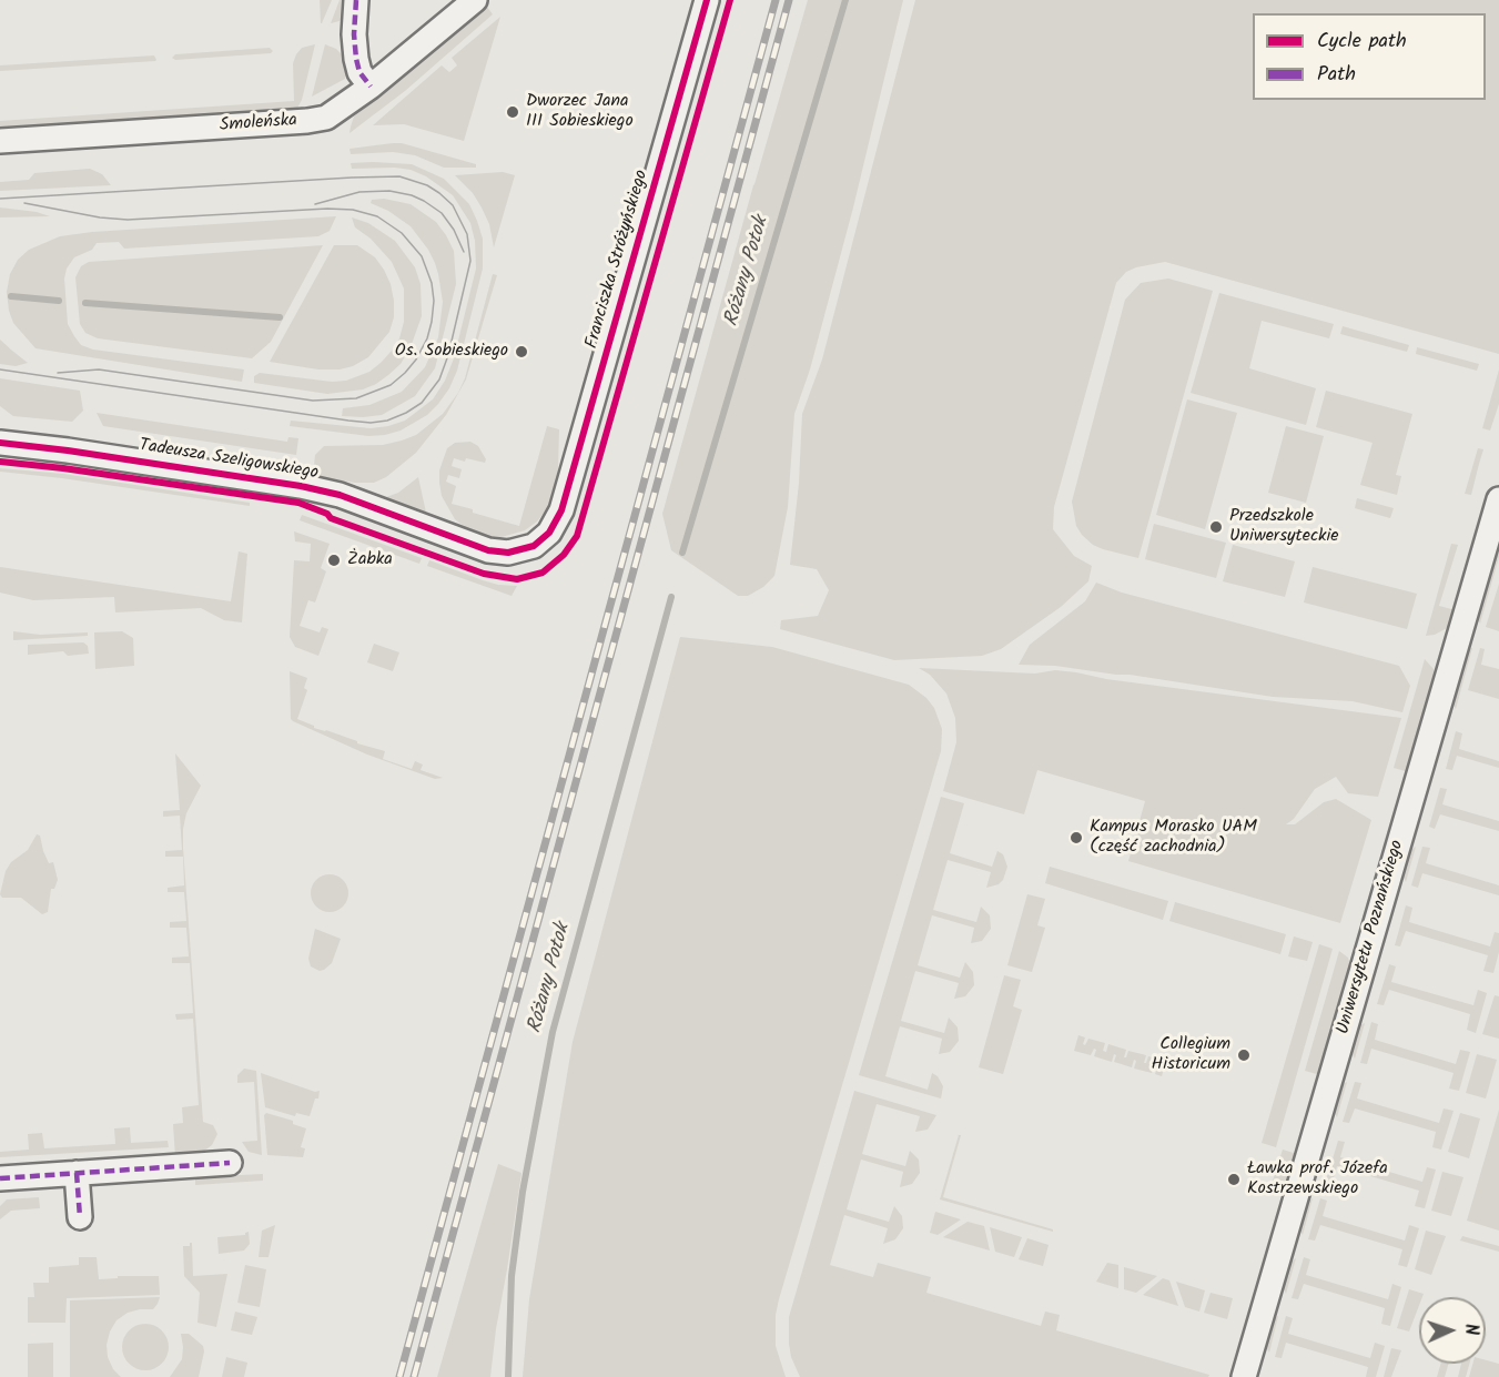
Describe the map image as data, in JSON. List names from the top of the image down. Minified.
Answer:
{"streets":{"street":["Smoleńska","Franciszka Stróżyńskiego","Tadeusza Szeligowskiego","Uniwersytetu Poznańskiego"]},"crossings":[["Franciszka Stróżyńskiego","Tadeusza Szeligowskiego"]],"water":["Różany Potok"],"places":["Dworzec Jana III Sobieskiego","Os. Sobieskiego","Przedszkole Uniwersyteckie","Żabka","Kampus Morasko UAM (część zachodnia)","Collegium Historicum","Ławka prof. Józefa Kostrzewskiego"],"legend":["Cycle path","Path"],"north":"right"}
